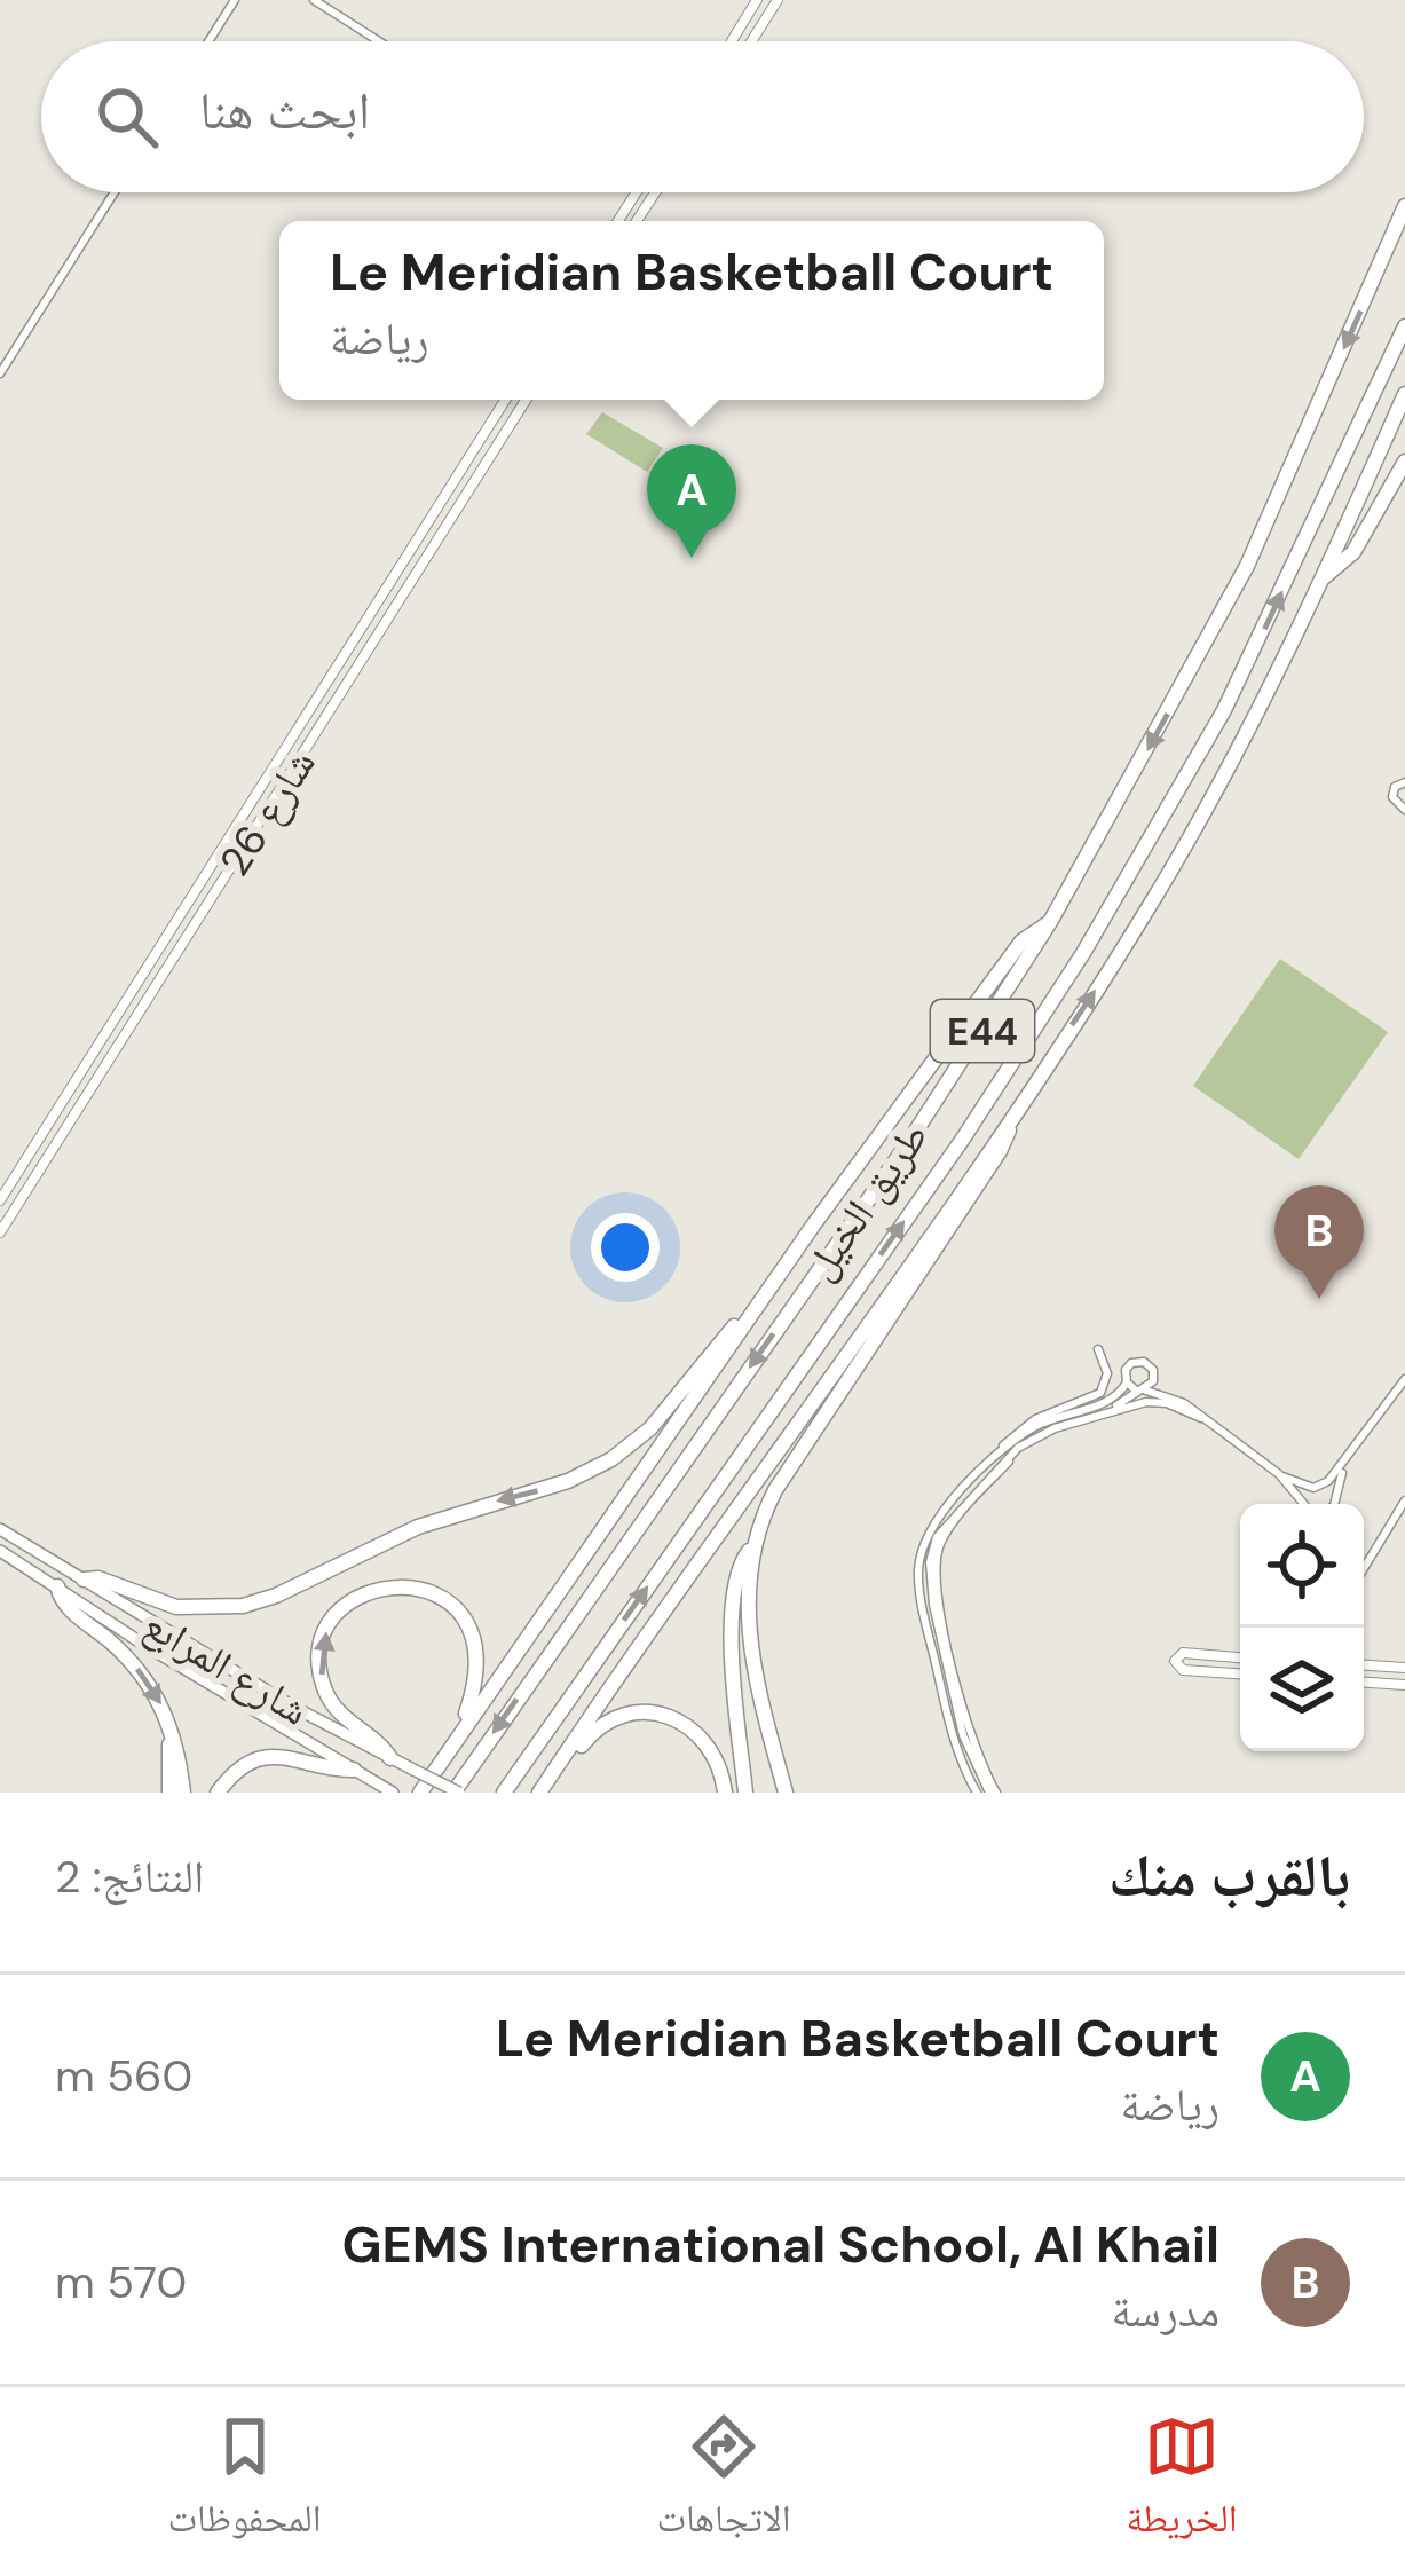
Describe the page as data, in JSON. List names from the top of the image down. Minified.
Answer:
{"streets":{"highway":["E44","طريق الخيل"],"main road":["شارع المرابع"],"street":["شارع 26"]},"crossings":[["طريق الخيل","شارع المرابع"]],"page":{"search":"ابحث هنا","popup":["Le Meridian Basketball Court","رياضة"],"pins":["A","B"],"heading":["بالقرب منك","النتائج: 2"],"list":[{"mark":"A","name":"Le Meridian Basketball Court","note":"رياضة","value":"560 m"},{"mark":"B","name":"GEMS International School, Al Khail","note":"مدرسة","value":"570 m"}],"nav":["الخريطة","الاتجاهات","المحفوظات"]}}
